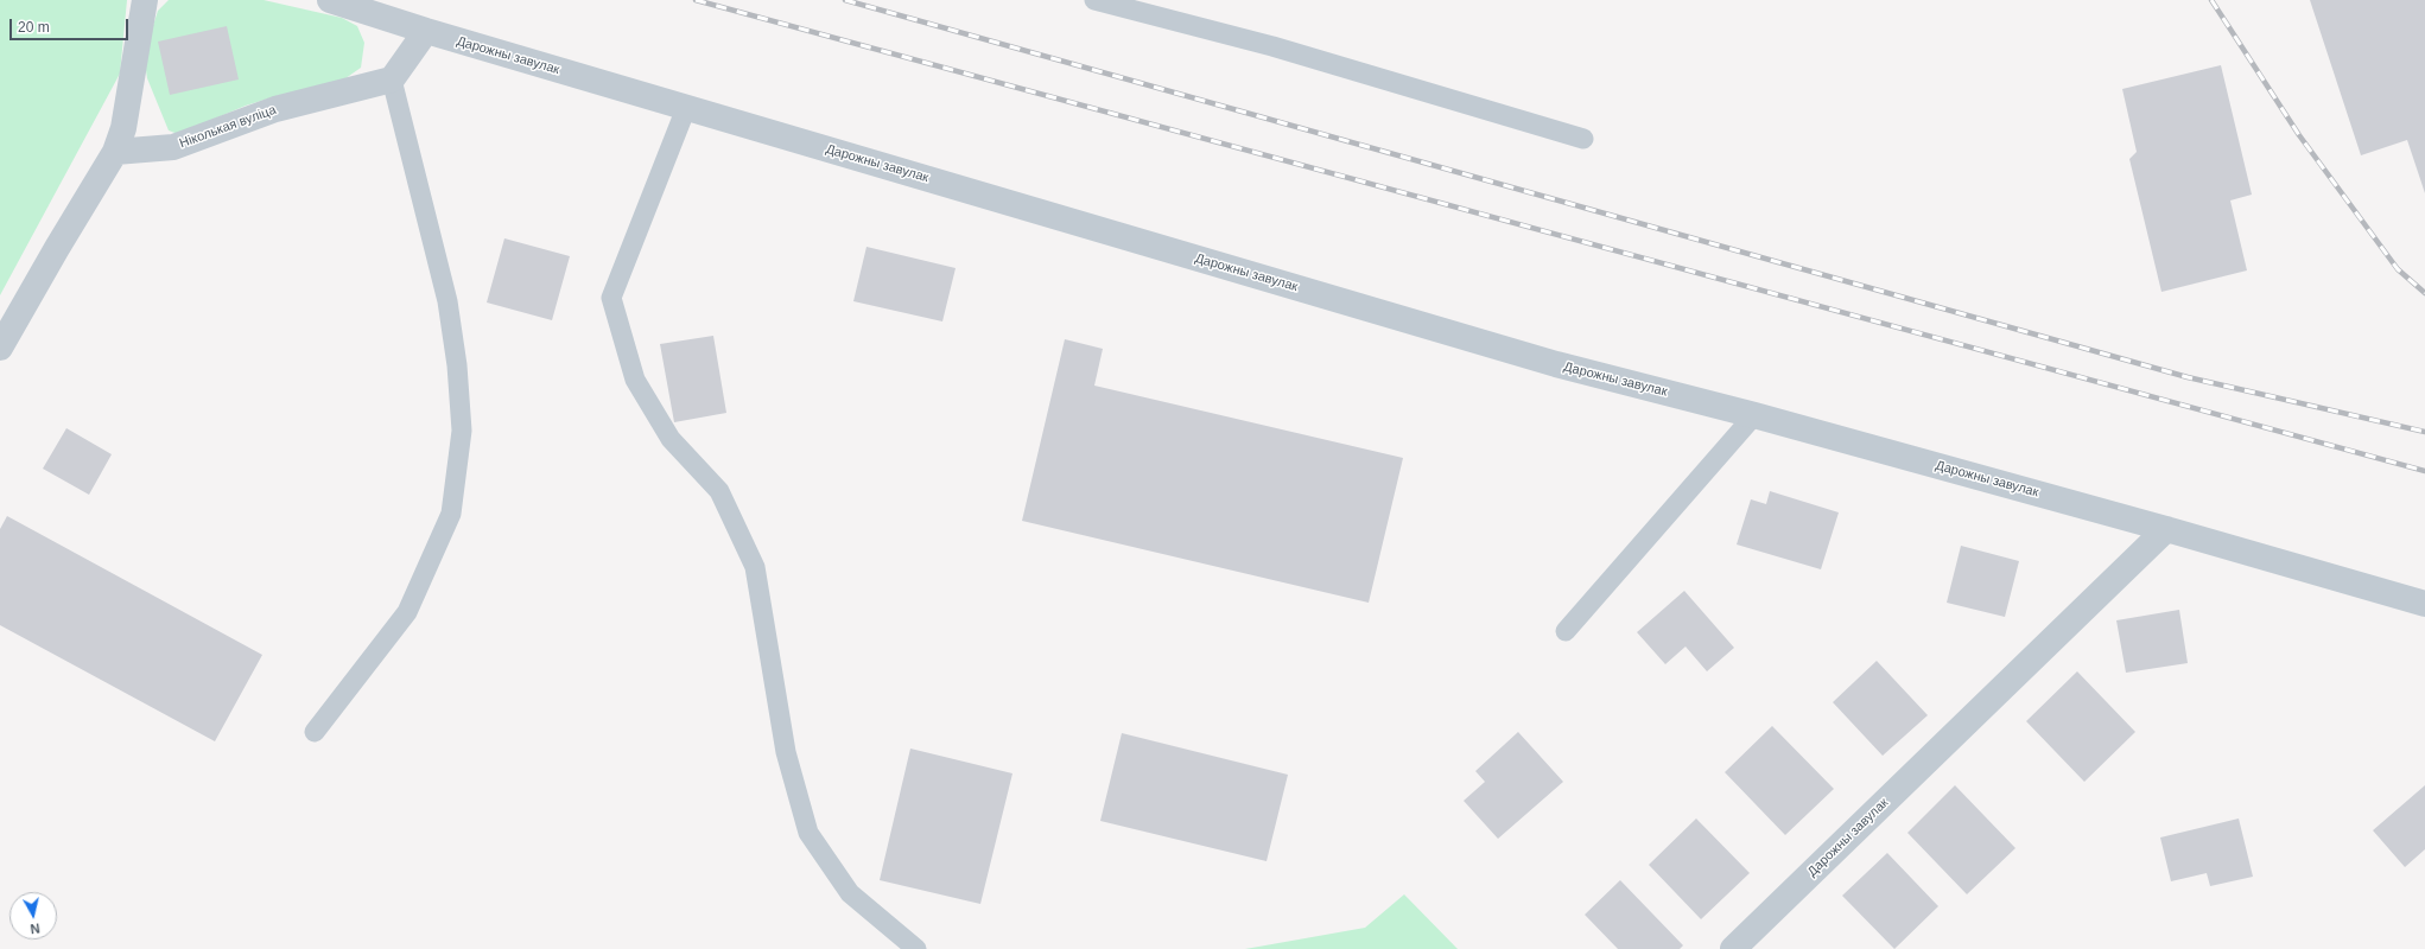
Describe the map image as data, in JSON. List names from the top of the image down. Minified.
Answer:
{"streets":{"street":["Дарожны завулак","Ніколькая вуліца"]},"scale_bar":"20 m","north":"bottom"}
